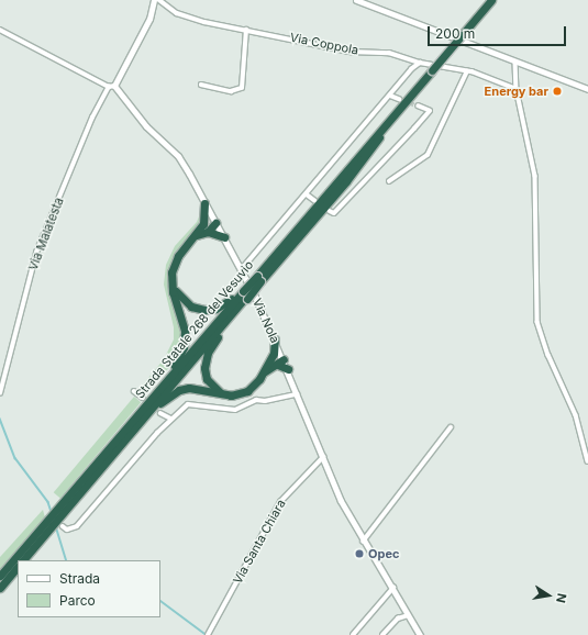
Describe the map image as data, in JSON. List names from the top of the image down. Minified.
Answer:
{"streets":{"highway":["Strada Statale 268 del Vesuvio"],"street":["Via Coppola","Via Malatesta","Via Nola","Via Santa Chiara"]},"crossings":[["Via Malatesta","Via Nola"]],"places":["Energy bar","Opec"],"legend":["Strada","Parco"],"scale_bar":"200 m","north":"right"}
